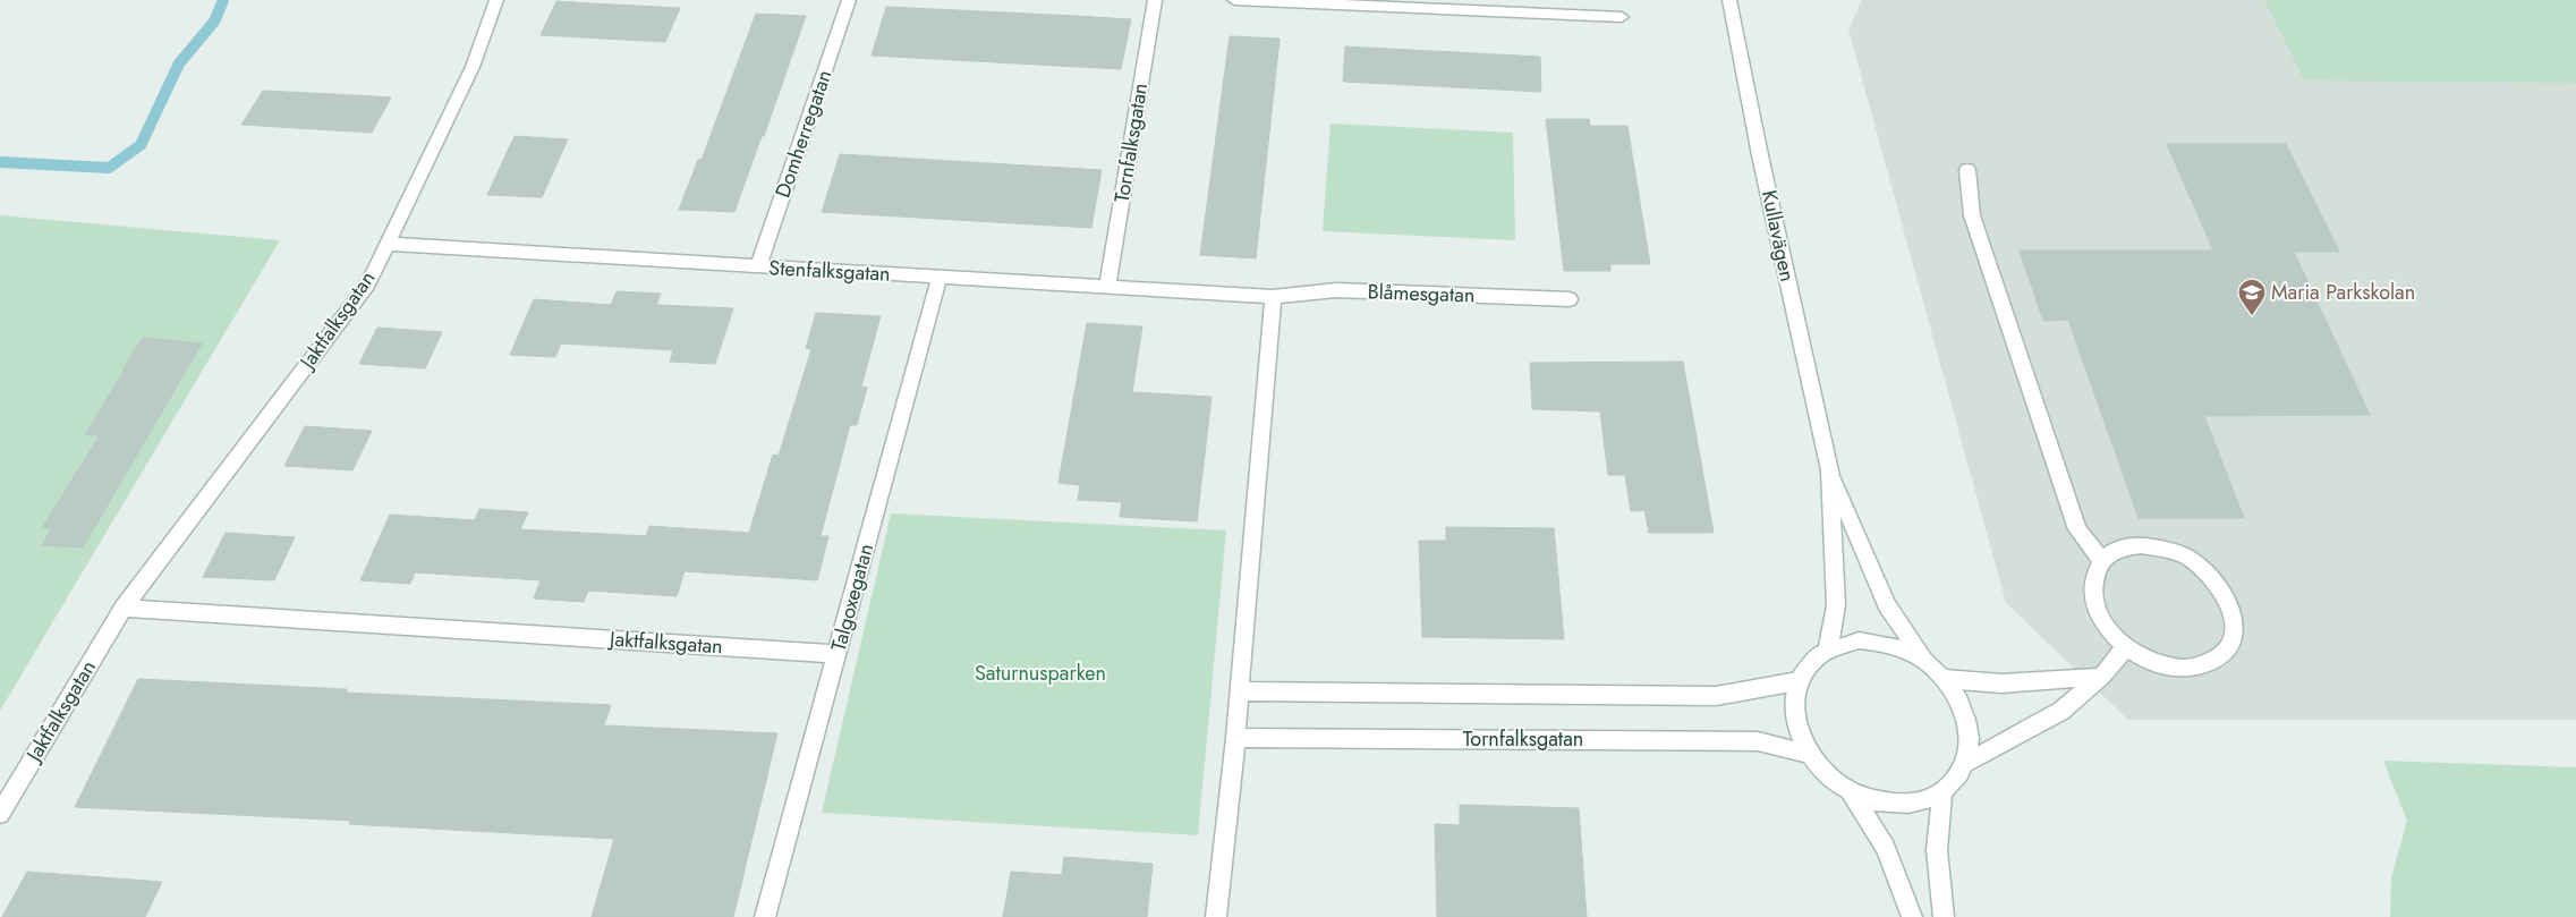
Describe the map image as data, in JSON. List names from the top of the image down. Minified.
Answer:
{"streets":{"street":["Domherregatan","Tornfalksgatan","Kullavägen","Stenfalksgatan","Blåmesgatan","Jaktfalksgatan","Talgoxegatan"]},"crossings":[["Domherregatan","Stenfalksgatan"],["Tornfalksgatan","Kullavägen"],["Tornfalksgatan","Stenfalksgatan"],["Stenfalksgatan","Blåmesgatan"],["Stenfalksgatan","Jaktfalksgatan"],["Stenfalksgatan","Talgoxegatan"],["Jaktfalksgatan","Talgoxegatan"]],"parks":["Saturnusparken"],"places":{"school or university":["Maria Parkskolan"]}}
